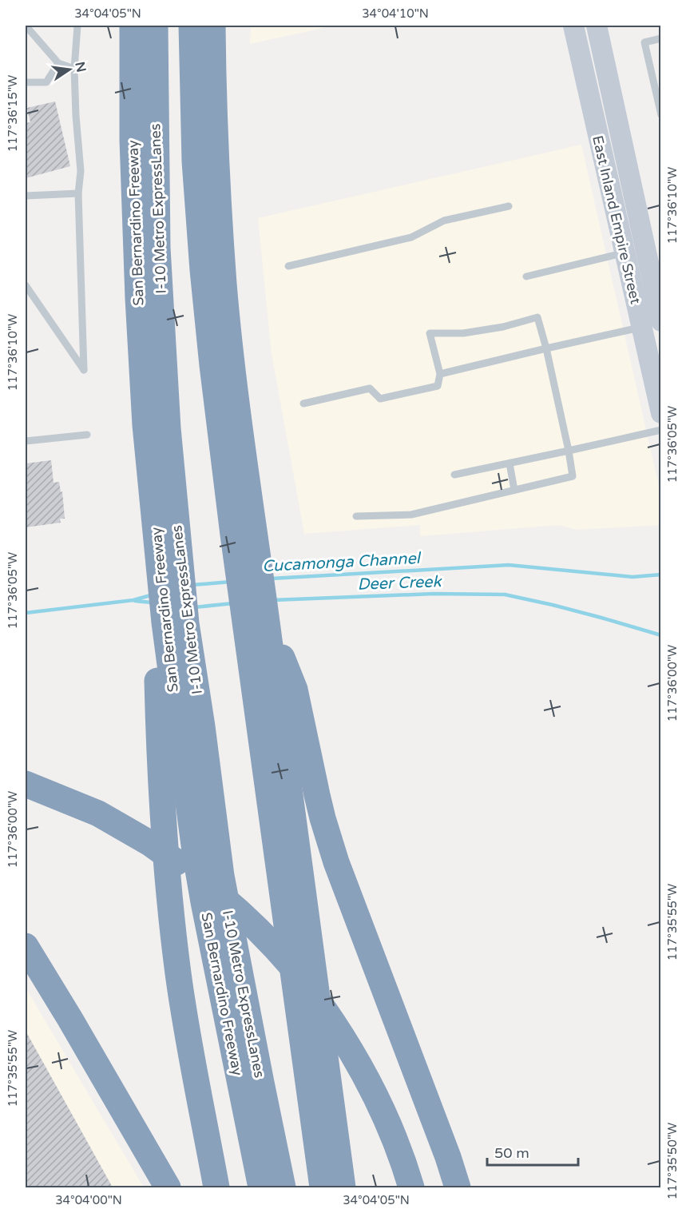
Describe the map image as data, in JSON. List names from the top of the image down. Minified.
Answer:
{"streets":{"highway":["I-10 Metro ExpressLanes","San Bernardino Freeway"],"main road":["East Inland Empire Street"]},"crossings":[["I-10 Metro ExpressLanes","San Bernardino Freeway"]],"water":["Cucamonga Channel","Deer Creek"],"scale_bar":"50 m","north":"right","coordinates":["34°04'05\"N","34°04'10\"N","117°36'15\"W","117°36'10\"W","117°36'05\"W","117°36'00\"W","117°35'55\"W","117°35'50\"W","34°04'00\"N"]}
